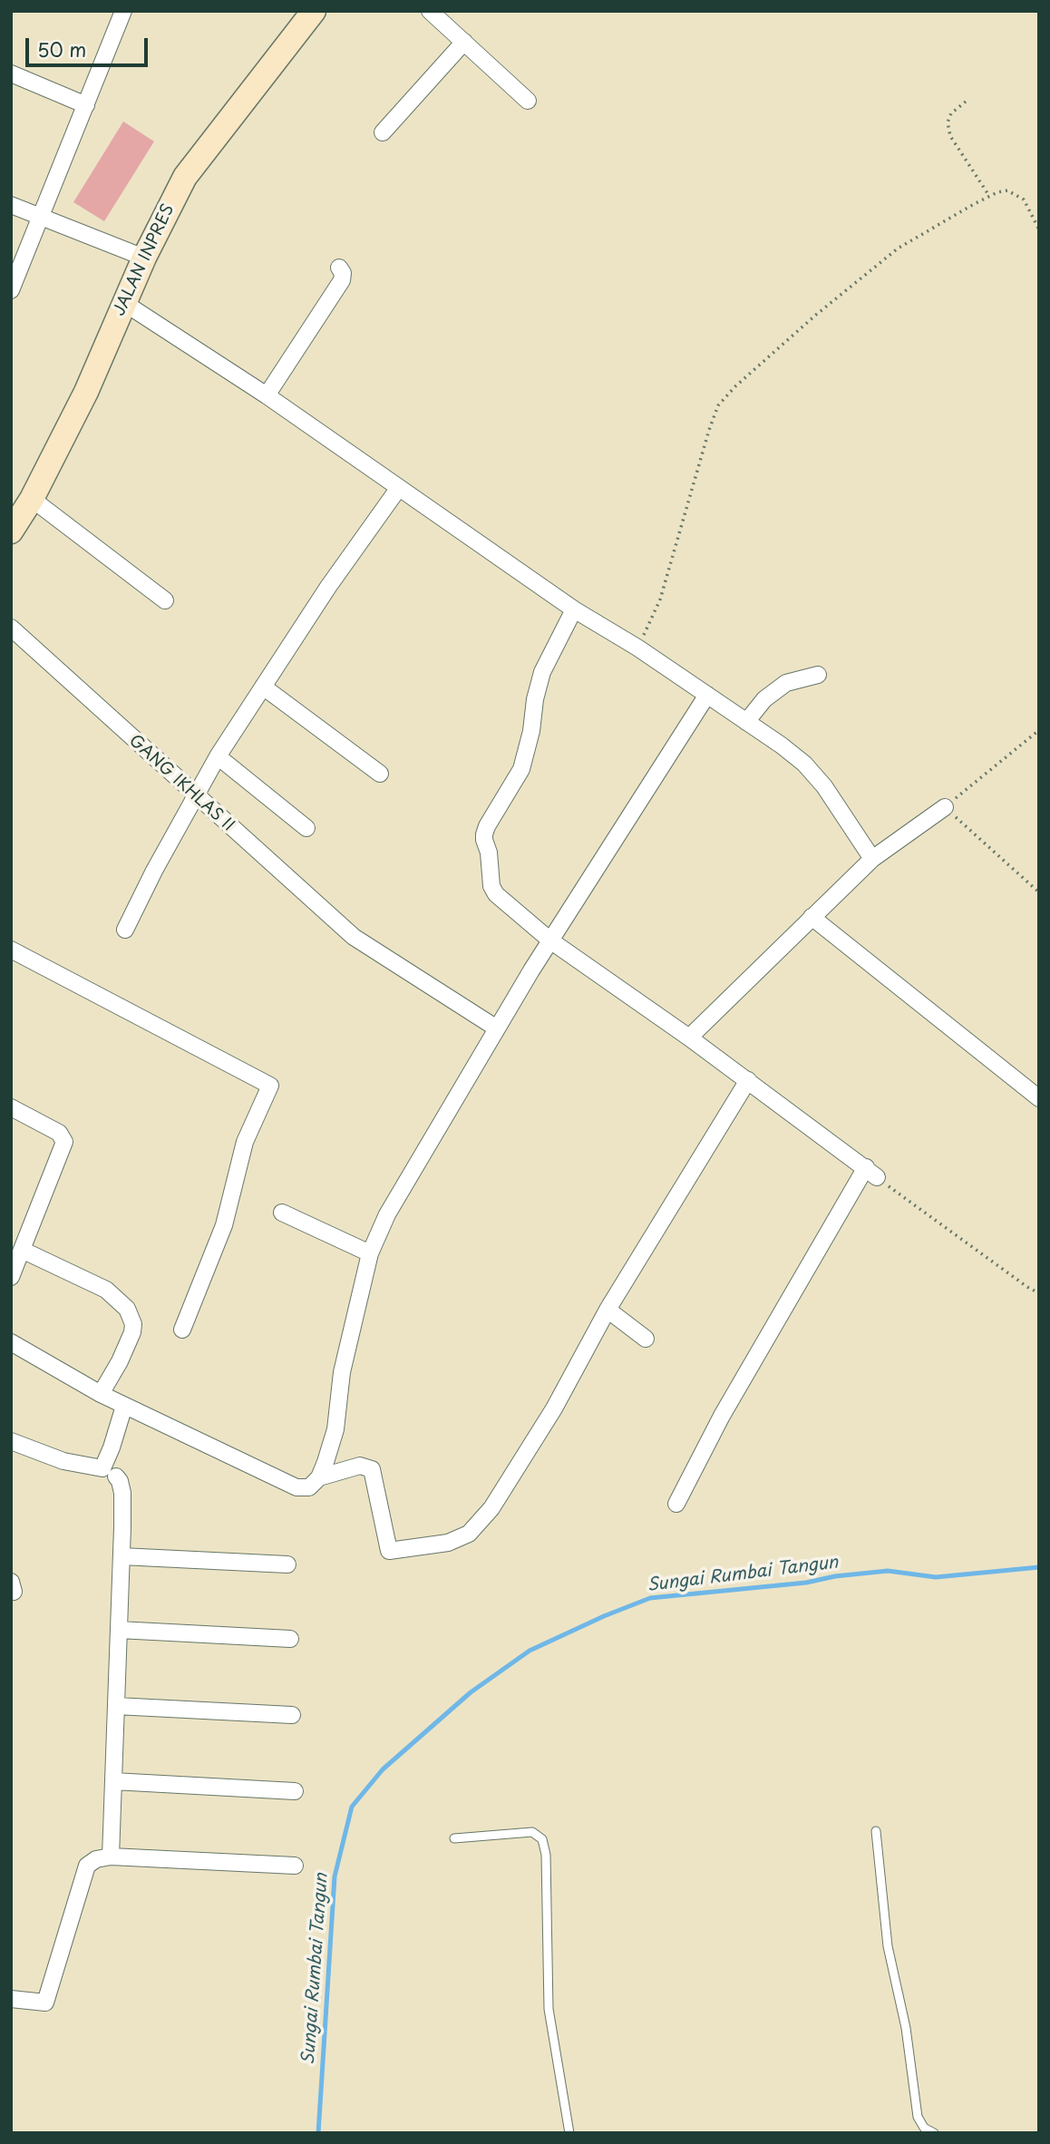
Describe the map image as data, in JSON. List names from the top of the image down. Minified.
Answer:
{"streets":{"main road":["JALAN INPRES"],"street":["GANG IKHLAS II"]},"water":["Sungai Rumbai Tangun"],"scale_bar":"50 m"}
